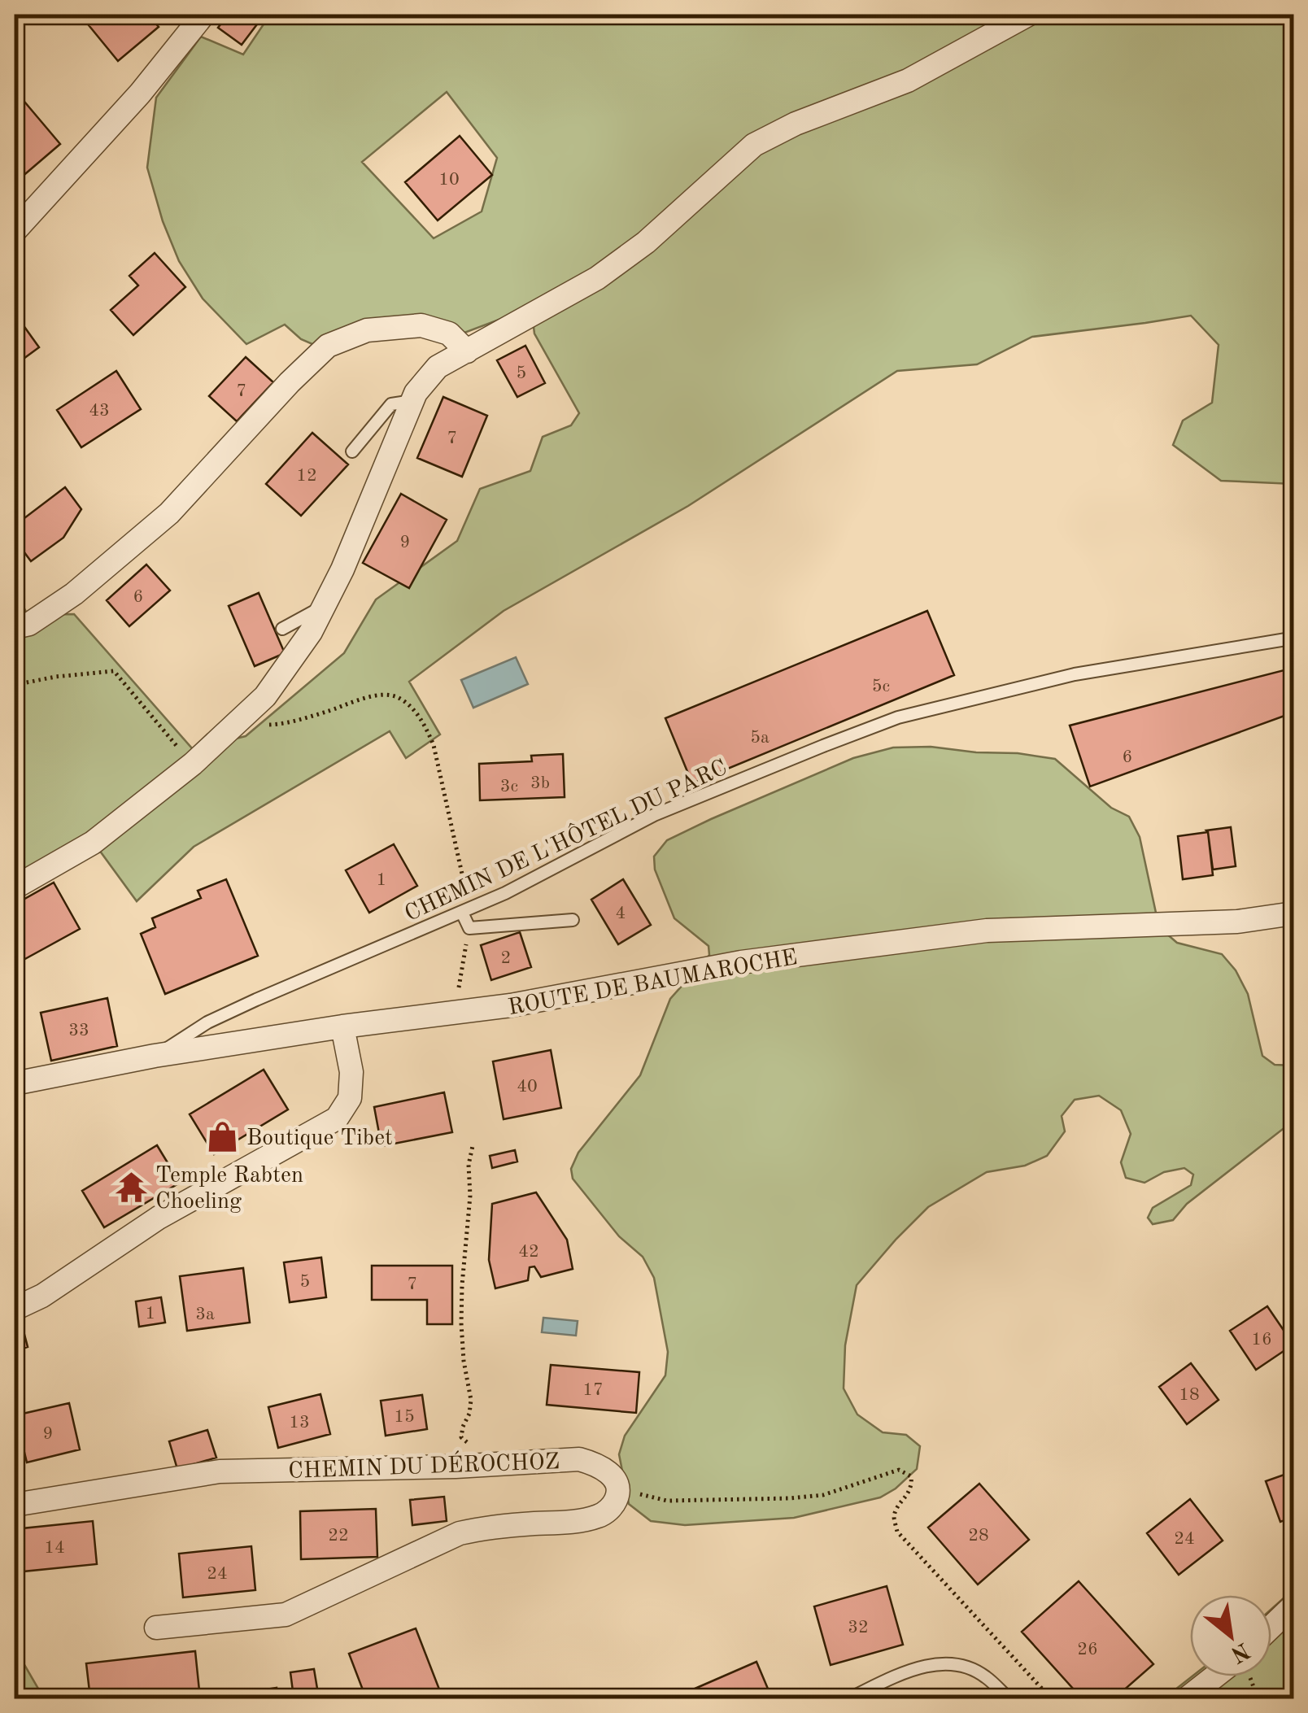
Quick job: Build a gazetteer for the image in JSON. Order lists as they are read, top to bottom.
{
  "streets": {
    "street": ["ROUTE DE BAUMAROCHE", "CHEMIN DU DÉROCHOZ"],
    "lane": ["CHEMIN DE L'HÔTEL DU PARC"]
  },
  "crossings": [
    ["CHEMIN DE L'HÔTEL DU PARC", "ROUTE DE BAUMAROCHE"]
  ],
  "places": {
    "shop": ["Boutique Tibet"],
    "temple": ["Temple Rabten Choeling"]
  },
  "house_numbers": [
    "10",
    "5",
    "7",
    "43",
    "7",
    "12",
    "9",
    "6",
    "5c",
    "5a",
    "6",
    "3b",
    "3c",
    "1",
    "4",
    "2",
    "33",
    "40",
    "42",
    "5",
    "7",
    "1",
    "3a",
    "16",
    "17",
    "18",
    "15",
    "13",
    "9",
    "22",
    "28",
    "24",
    "14",
    "24",
    "32",
    "26"
  ],
  "north": "bottom right"
}
